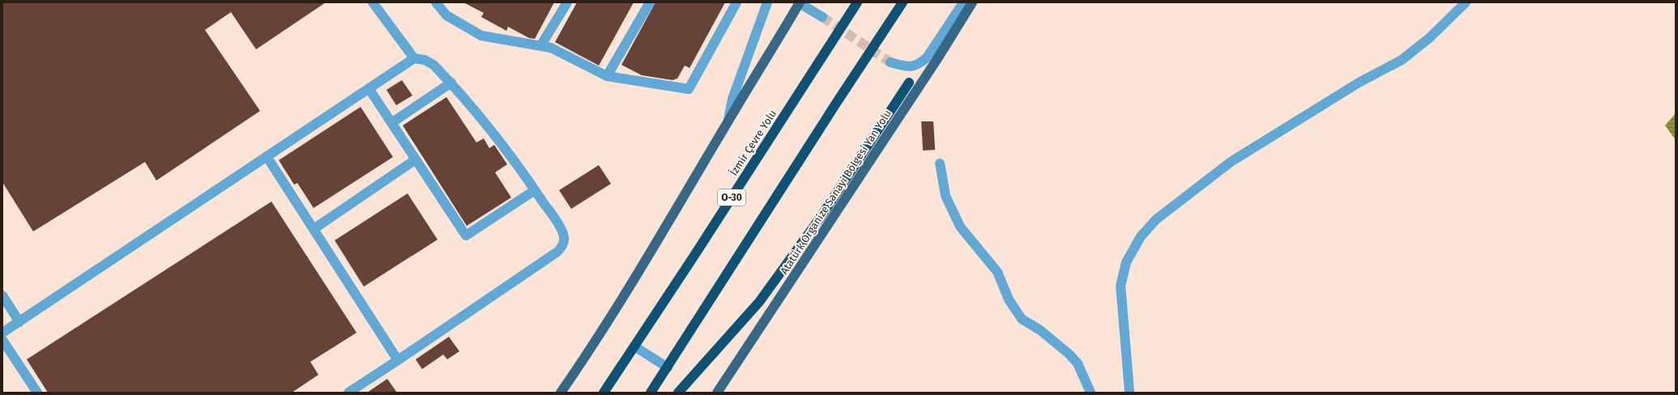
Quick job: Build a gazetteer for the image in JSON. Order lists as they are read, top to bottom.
{
  "streets": {
    "highway": ["İzmir Çevre Yolu", "O-30"],
    "main road": ["Atatürk Organize Sanayi Bölgesi Yan Yolu"]
  }
}
